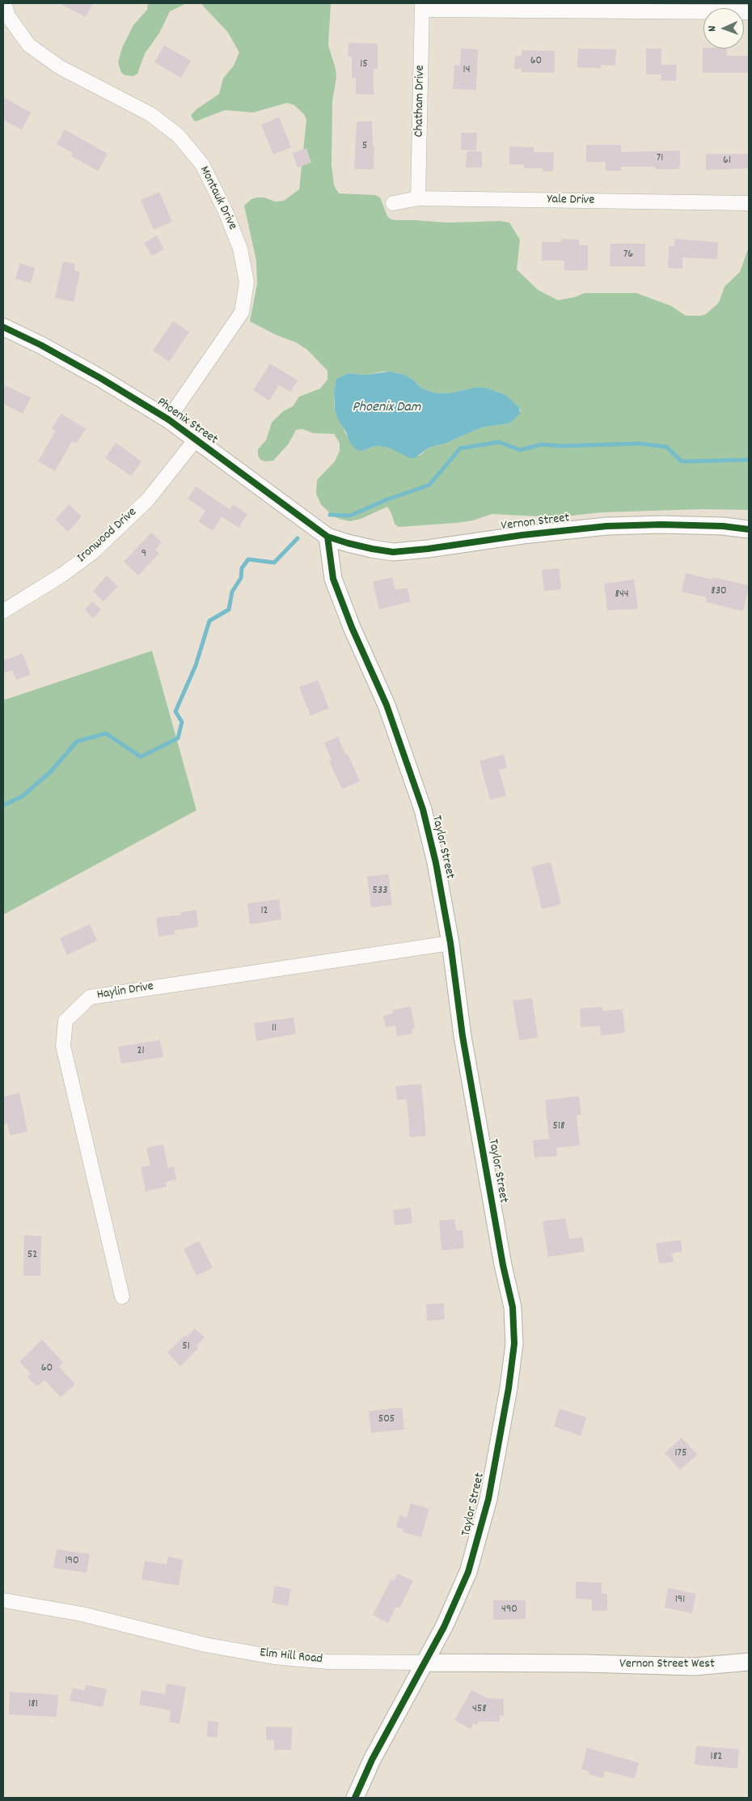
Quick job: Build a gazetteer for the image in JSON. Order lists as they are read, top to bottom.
{
  "streets": {
    "street": [
      "Chatham Drive",
      "Montauk Drive",
      "Yale Drive",
      "Phoenix Street",
      "Vernon Street",
      "Ironwood Drive",
      "Taylor Street",
      "Haylin Drive",
      "Elm Hill Road",
      "Vernon Street West"
    ]
  },
  "crossings": [
    ["Chatham Drive", "Yale Drive"],
    ["Montauk Drive", "Phoenix Street"],
    ["Phoenix Street", "Vernon Street"],
    ["Phoenix Street", "Ironwood Drive"],
    ["Phoenix Street", "Taylor Street"],
    ["Vernon Street", "Taylor Street"],
    ["Taylor Street", "Haylin Drive"],
    ["Taylor Street", "Elm Hill Road"],
    ["Elm Hill Road", "Vernon Street West"]
  ],
  "water": ["Phoenix Dam"],
  "house_numbers": [
    "60",
    "15",
    "14",
    "5",
    "71",
    "61",
    "76",
    "9",
    "830",
    "844",
    "533",
    "12",
    "11",
    "21",
    "518",
    "52",
    "51",
    "60",
    "505",
    "175",
    "190",
    "191",
    "490",
    "181",
    "458",
    "182"
  ],
  "north": "left"
}
